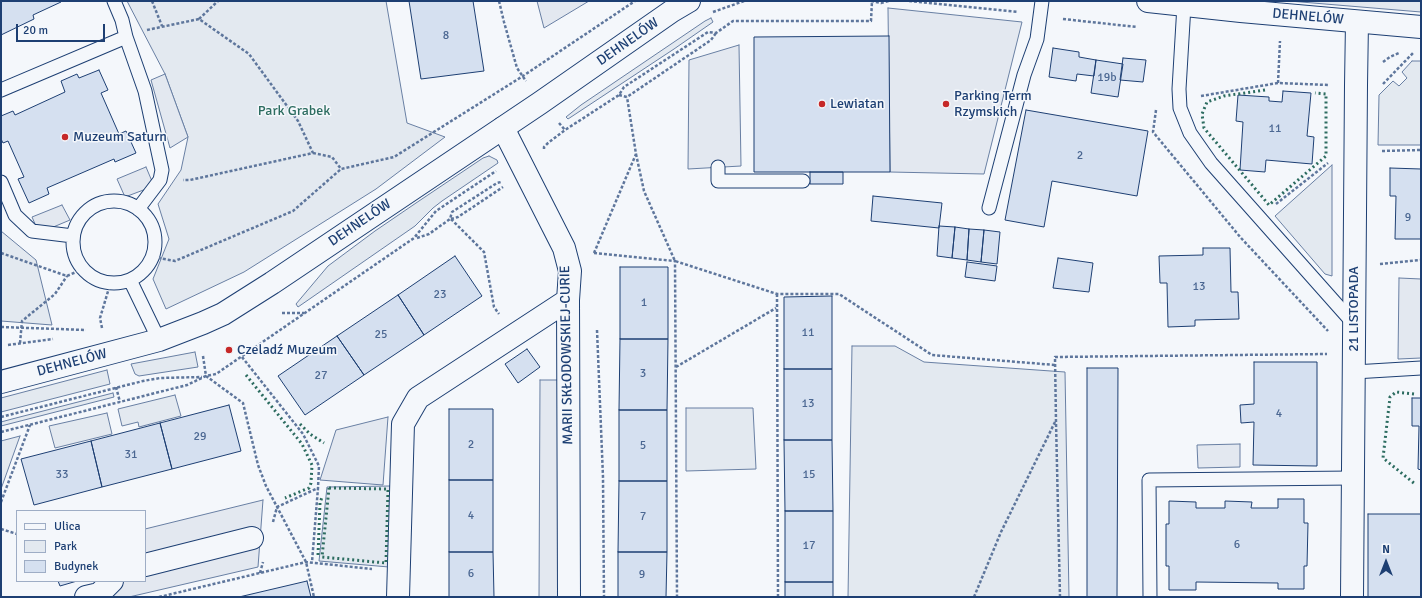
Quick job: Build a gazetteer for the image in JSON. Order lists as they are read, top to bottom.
{
  "streets": {
    "street": ["DEHNELÓW", "21 LISTOPADA", "MARII SKŁODOWSKIEJ-CURIE"]
  },
  "crossings": [
    ["DEHNELÓW", "21 LISTOPADA"],
    ["DEHNELÓW", "MARII SKŁODOWSKIEJ-CURIE"]
  ],
  "parks": ["Park Grabek"],
  "places": [
    "Lewiatan",
    "Parking Term Rzymskich",
    "Muzeum Saturn",
    "Czeladź Muzeum"
  ],
  "house_numbers": [
    "8",
    "19b",
    "11",
    "2",
    "9",
    "13",
    "23",
    "1",
    "11",
    "25",
    "3",
    "27",
    "13",
    "4",
    "29",
    "2",
    "5",
    "31",
    "33",
    "15",
    "4",
    "7",
    "6",
    "17",
    "6",
    "9"
  ],
  "legend": ["Ulica", "Park", "Budynek"],
  "scale_bar": "20 m",
  "north": "top"
}
